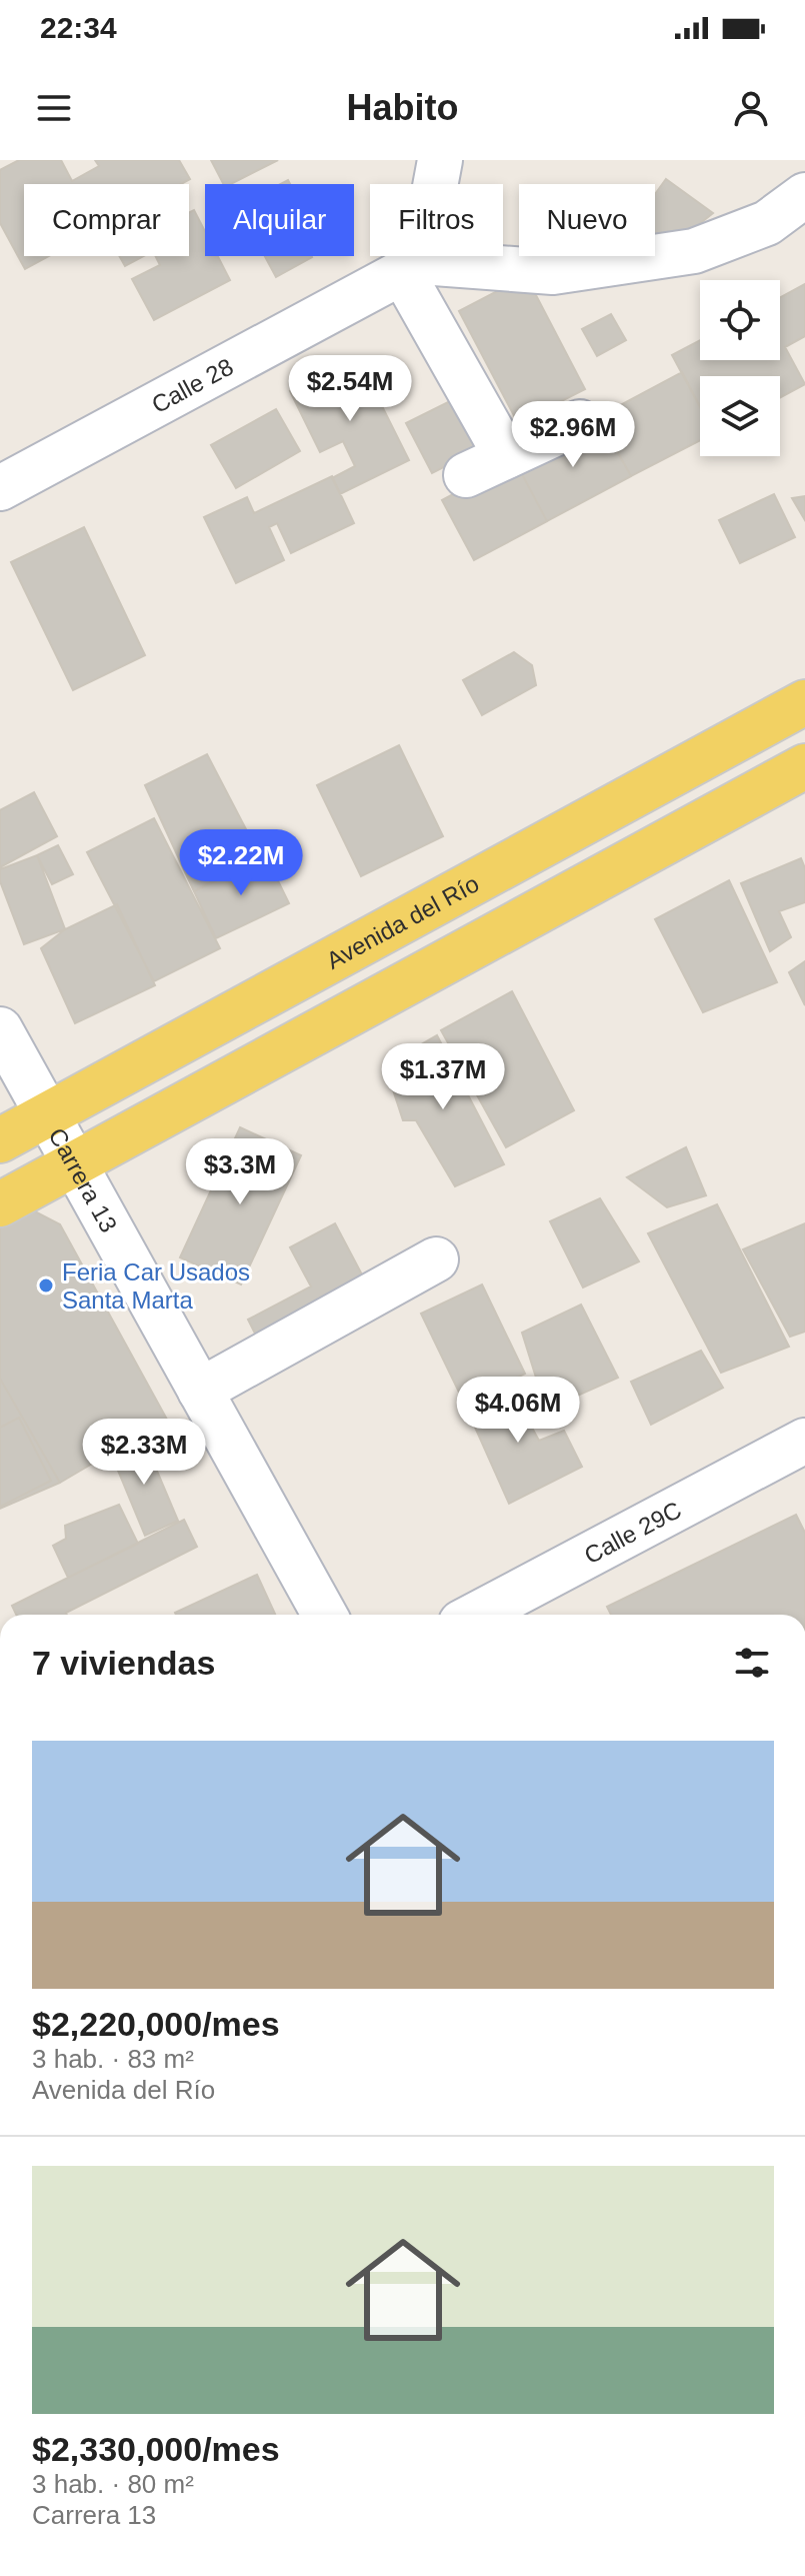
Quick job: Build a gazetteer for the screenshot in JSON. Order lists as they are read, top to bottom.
{
  "streets": {
    "main road": ["Avenida del Río"],
    "street": ["Calle 28", "Carrera 13", "Calle 29C"]
  },
  "crossings": [
    ["Avenida del Río", "Carrera 13"]
  ],
  "places": ["Feria Car Usados Santa Marta"],
  "page": {
    "status": "22:34",
    "header": "Habito",
    "chip": [
      "Comprar",
      "Alquilar",
      "Filtros",
      "Nuevo"
    ],
    "price": [
      "$2.54M",
      "$2.96M",
      "$2.22M",
      "$1.37M",
      "$3.3M",
      "$4.06M",
      "$2.33M"
    ],
    "heading": "7 viviendas",
    "list": [
      {
        "name": "$2,220,000/mes",
        "note": "3 hab. · 83 m² · Avenida del Río"
      },
      {
        "name": "$2,330,000/mes",
        "note": "3 hab. · 80 m² · Carrera 13"
      }
    ]
  }
}
